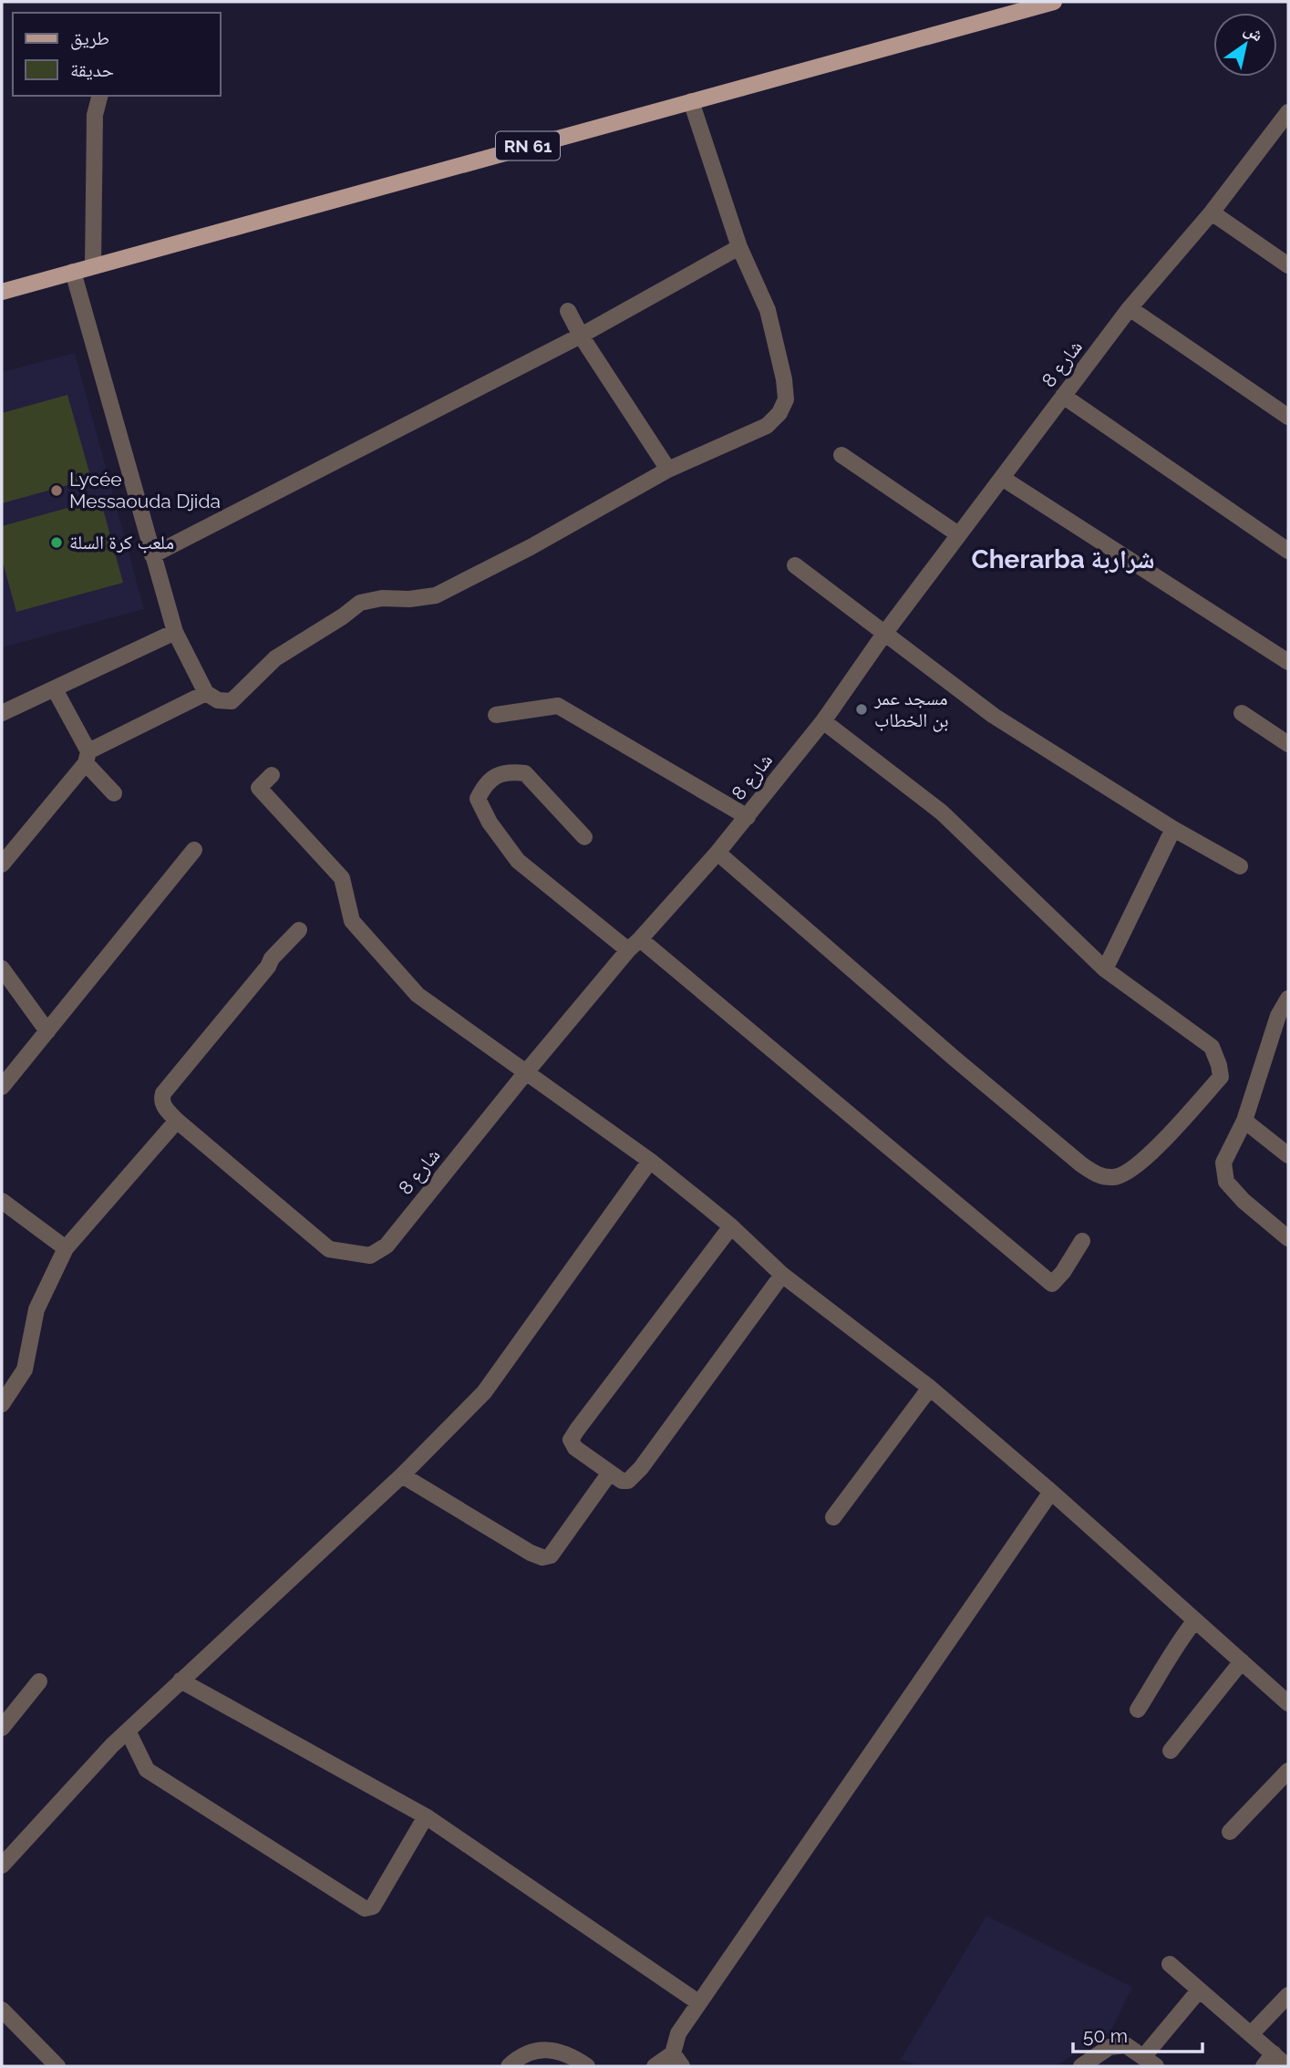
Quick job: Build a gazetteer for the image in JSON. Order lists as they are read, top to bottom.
{
  "streets": {
    "main road": ["RN 61"],
    "street": ["شارع 8"]
  },
  "districts": ["Cherarba شراربة"],
  "places": ["Lycée Messaouda Djida", "ملعب كرة السلة", "مسجد عمر بن الخطاب"],
  "legend": ["طريق", "حديقة"],
  "scale_bar": "50 m",
  "north": "top right"
}
